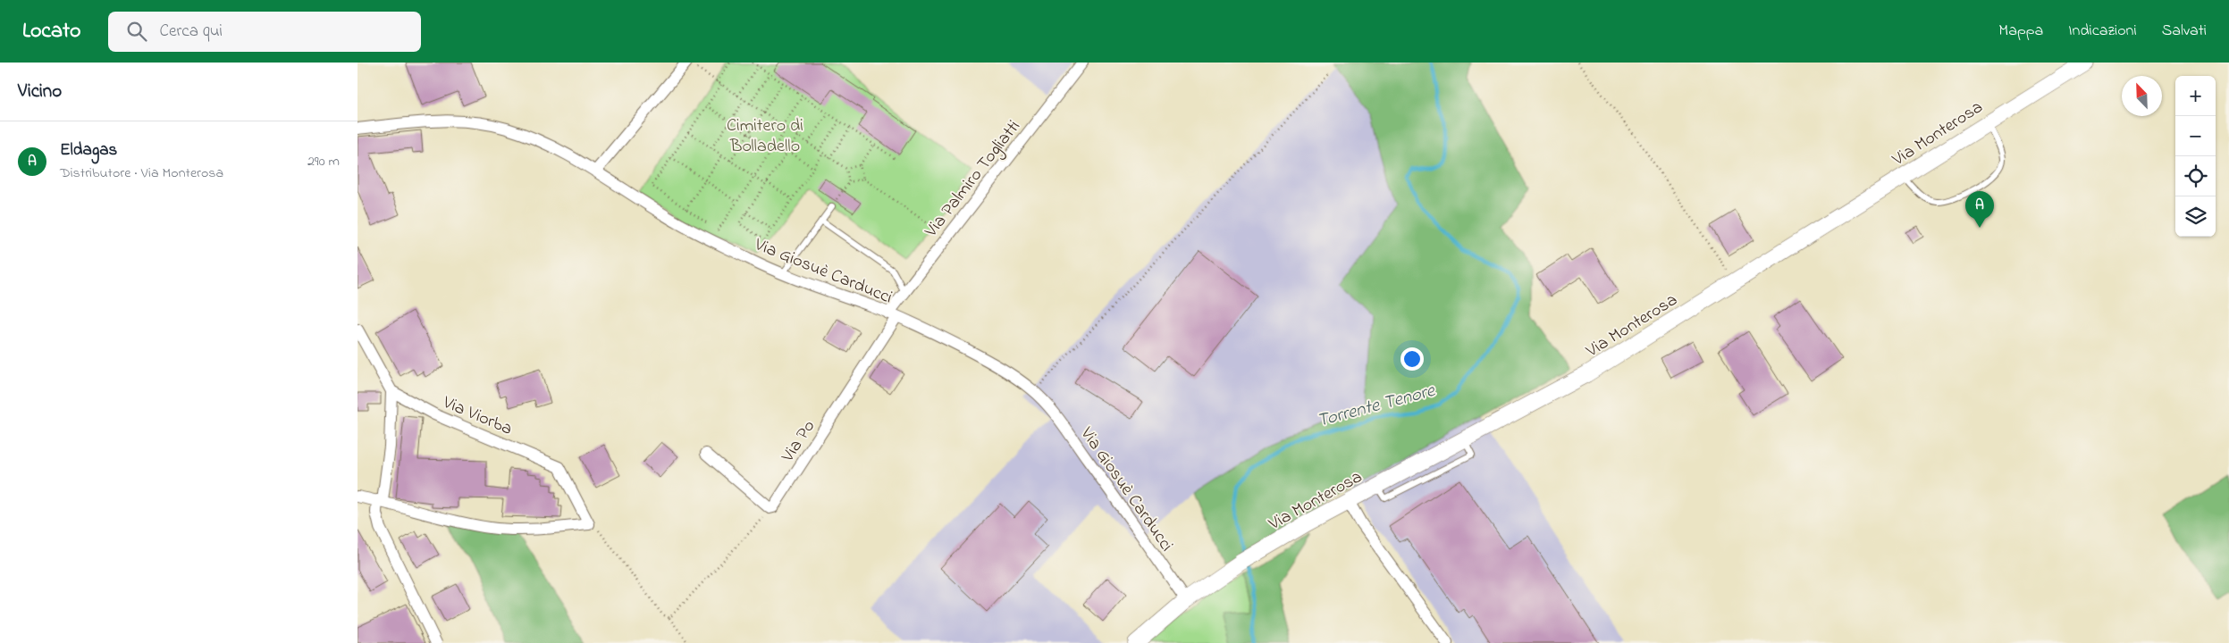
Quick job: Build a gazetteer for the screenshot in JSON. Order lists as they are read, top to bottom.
{
  "streets": {
    "main road": ["Via Monterosa"],
    "street": [
      "Via Palmiro Togliatti",
      "Via Giosuè Carducci",
      "Via Viorba",
      "Via Po"
    ]
  },
  "crossings": [
    ["Via Monterosa", "Via Giosuè Carducci"],
    ["Via Palmiro Togliatti", "Via Giosuè Carducci"],
    ["Via Palmiro Togliatti", "Via Po"],
    ["Via Giosuè Carducci", "Via Po"]
  ],
  "water": ["Torrente Tenore"],
  "parks": ["Cimitero di Bolladello"],
  "north": "top left",
  "page": {
    "header": "Locato",
    "search": "Cerca qui",
    "nav": ["Mappa", "Indicazioni", "Salvati"],
    "heading": "Vicino",
    "map_buttons": ["+", "−"],
    "list": [
      {
        "mark": "A",
        "name": "Eldagas",
        "note": "Distributore · Via Monterosa",
        "value": "290 m"
      }
    ],
    "pins": "A"
  }
}
